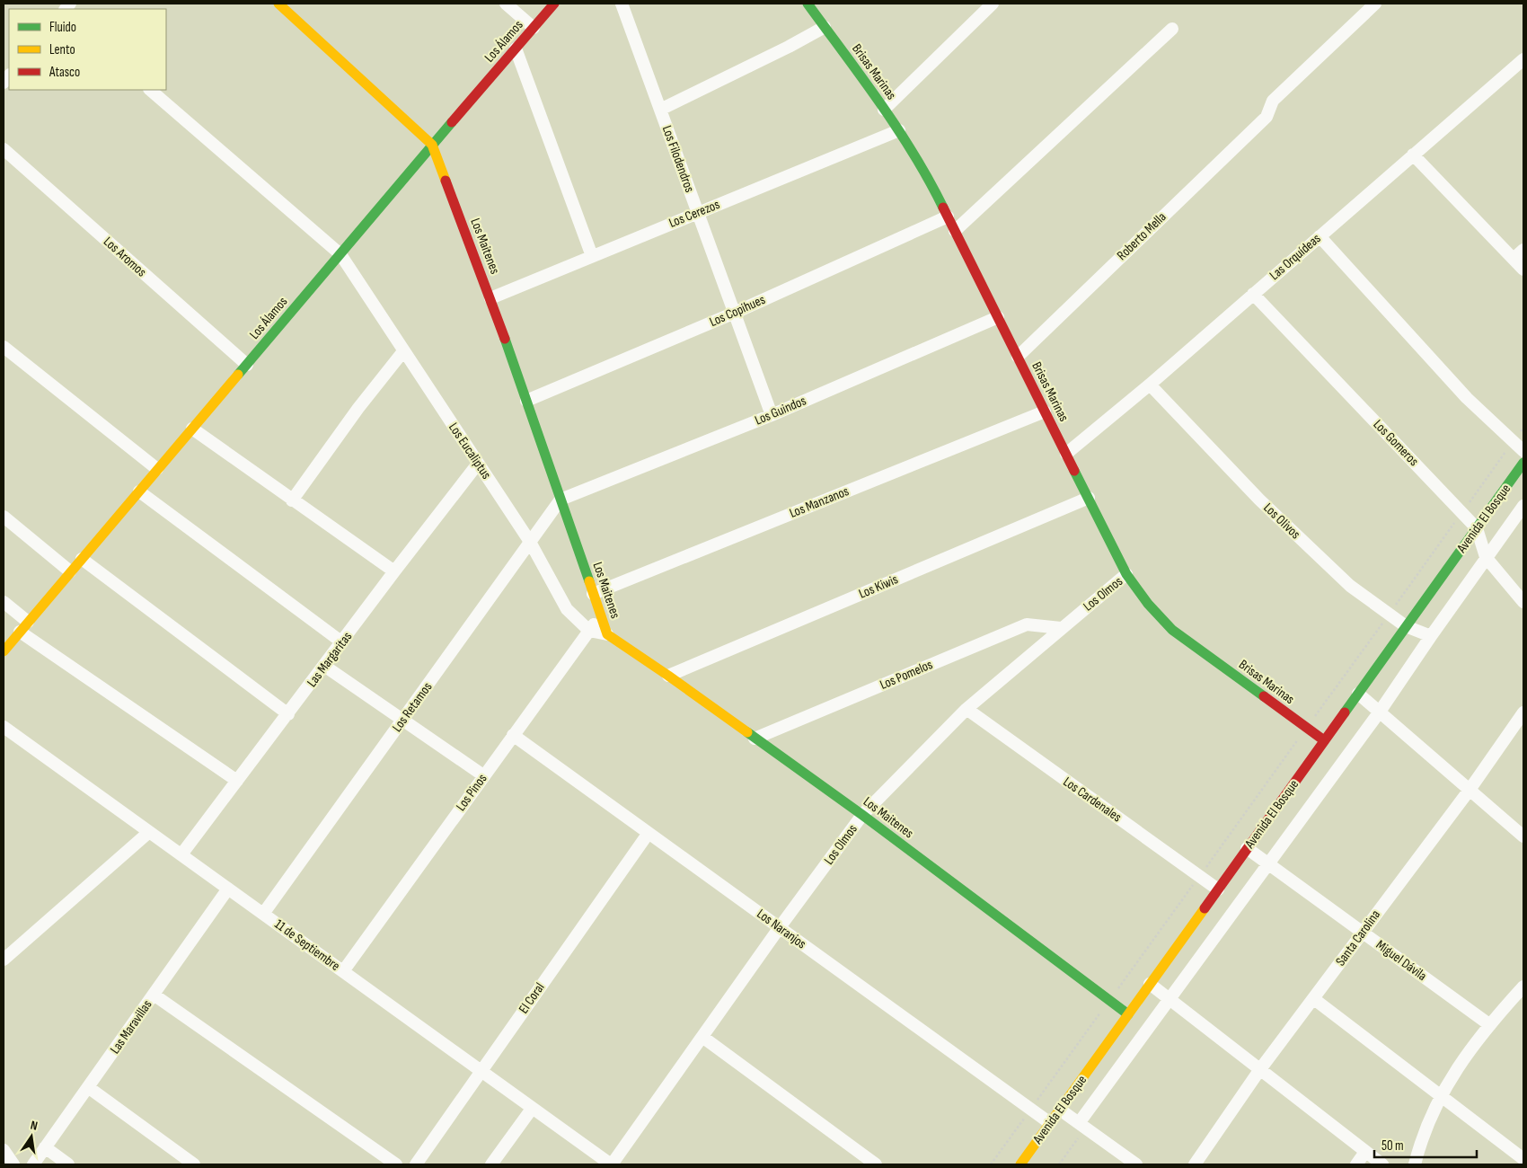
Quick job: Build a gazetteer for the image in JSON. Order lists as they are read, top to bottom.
{
  "streets": {
    "street": [
      "Los Álamos",
      "Brisas Marinas",
      "Los Filodendros",
      "Los Cerezos",
      "Roberto Mella",
      "Los Maitenes",
      "Los Aromos",
      "Las Orquídeas",
      "Los Copihues",
      "Los Guindos",
      "Los Gomeros",
      "Los Eucaliptus",
      "Los Manzanos",
      "Avenida El Bosque",
      "Los Olivos",
      "Los Kiwis",
      "Los Olmos",
      "Las Margaritas",
      "Los Pomelos",
      "Los Retamos",
      "Los Pinos",
      "Los Cardenales",
      "Los Naranjos",
      "Santa Carolina",
      "11 de Septiembre",
      "Miguel Dávila",
      "El Coral",
      "Las Maravillas"
    ]
  },
  "crossings": [
    ["Los Álamos", "Los Maitenes"],
    ["Los Álamos", "Los Aromos"],
    ["Los Álamos", "Los Eucaliptus"],
    ["Brisas Marinas", "Los Cerezos"],
    ["Brisas Marinas", "Roberto Mella"],
    ["Brisas Marinas", "Las Orquídeas"],
    ["Brisas Marinas", "Los Copihues"],
    ["Brisas Marinas", "Los Guindos"],
    ["Brisas Marinas", "Los Manzanos"],
    ["Brisas Marinas", "Avenida El Bosque"],
    ["Brisas Marinas", "Los Kiwis"],
    ["Brisas Marinas", "Los Olmos"],
    ["Los Filodendros", "Los Cerezos"],
    ["Los Filodendros", "Los Copihues"],
    ["Los Filodendros", "Los Guindos"],
    ["Los Cerezos", "Los Maitenes"],
    ["Los Maitenes", "Los Copihues"],
    ["Los Maitenes", "Los Guindos"],
    ["Los Maitenes", "Los Manzanos"],
    ["Los Maitenes", "Avenida El Bosque"],
    ["Los Maitenes", "Los Kiwis"],
    ["Los Maitenes", "Los Olmos"],
    ["Los Maitenes", "Los Pomelos"],
    ["Los Maitenes", "Los Retamos"],
    ["Los Maitenes", "Los Pinos"],
    ["Las Orquídeas", "Los Gomeros"],
    ["Las Orquídeas", "Los Olivos"],
    ["Los Guindos", "Los Retamos"],
    ["Los Gomeros", "Avenida El Bosque"],
    ["Los Eucaliptus", "Las Margaritas"],
    ["Los Eucaliptus", "Los Retamos"],
    ["Los Eucaliptus", "Los Pinos"],
    ["Avenida El Bosque", "Los Olivos"],
    ["Avenida El Bosque", "Los Cardenales"],
    ["Avenida El Bosque", "Los Naranjos"],
    ["Avenida El Bosque", "Miguel Dávila"],
    ["Los Olmos", "Los Pomelos"],
    ["Los Olmos", "Los Cardenales"],
    ["Los Olmos", "Los Naranjos"],
    ["Los Olmos", "11 de Septiembre"],
    ["Las Margaritas", "11 de Septiembre"],
    ["Los Retamos", "11 de Septiembre"],
    ["Los Pinos", "Los Naranjos"],
    ["Los Pinos", "11 de Septiembre"],
    ["Los Naranjos", "El Coral"],
    ["Santa Carolina", "Miguel Dávila"],
    ["11 de Septiembre", "El Coral"],
    ["11 de Septiembre", "Las Maravillas"]
  ],
  "legend": ["Fluido", "Lento", "Atasco"],
  "scale_bar": "50 m",
  "north": "top"
}
